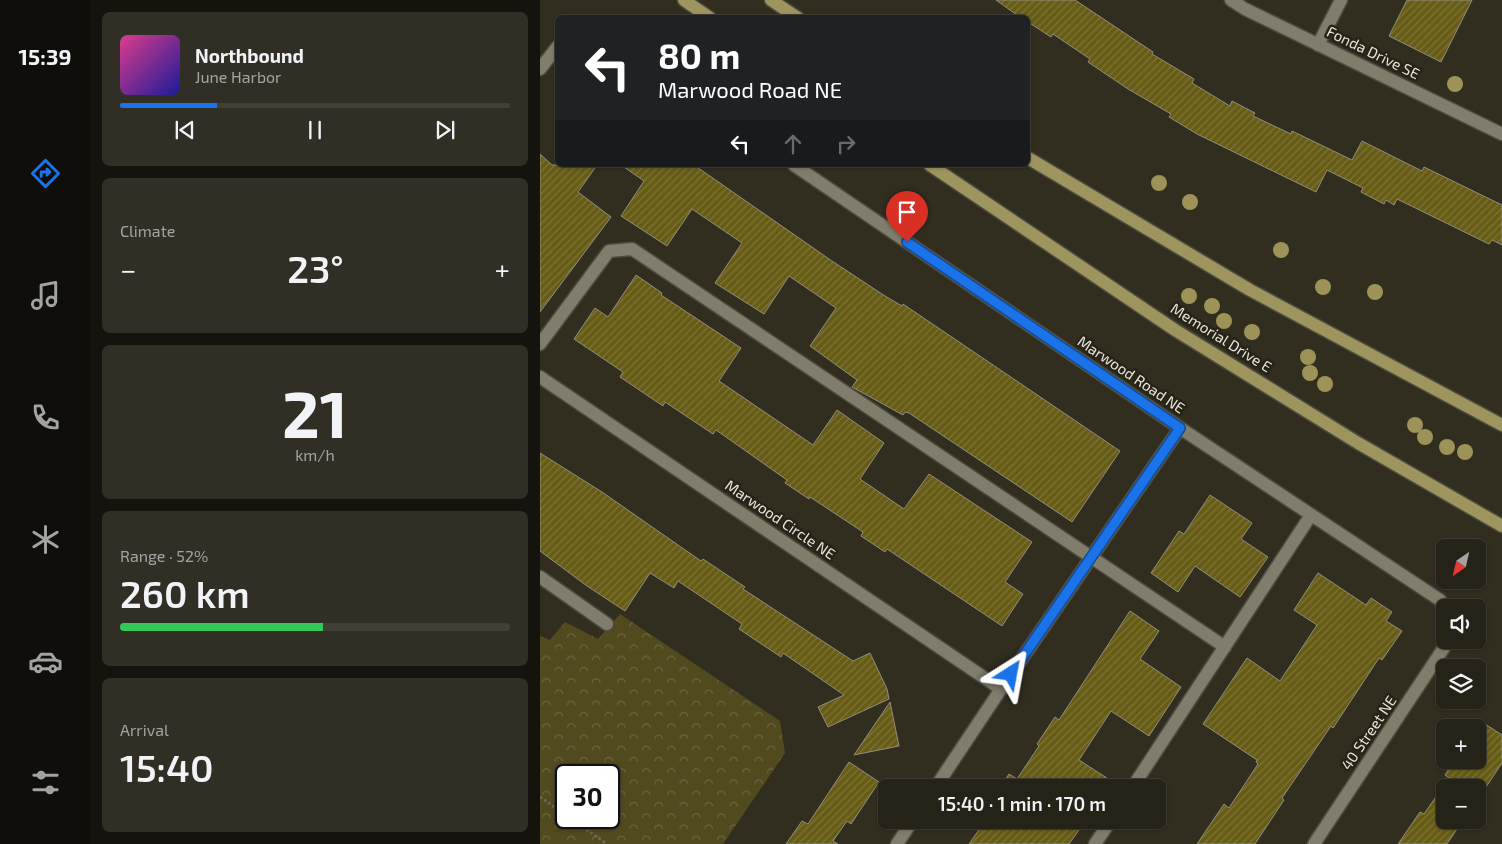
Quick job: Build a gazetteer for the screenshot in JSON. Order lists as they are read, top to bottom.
{
  "streets": {
    "main road": ["Memorial Drive E"],
    "street": [
      "Fonda Drive SE",
      "Marwood Road NE",
      "Marwood Circle NE",
      "40 Street NE"
    ]
  },
  "north": "bottom left",
  "page": {
    "tabs": "15:39",
    "turn": ["80 m", "Marwood Road NE"],
    "song": ["Northbound", "June Harbor"],
    "tile": [
      "Climate",
      ["21", "km/h"],
      ["Range · 52%", "260 km"],
      ["Arrival", "15:40"]
    ],
    "heat": ["−", "23°", "+"],
    "map_buttons": ["+", "−"],
    "limit": "30",
    "trip": "15:40 · 1 min · 170 m"
  }
}
